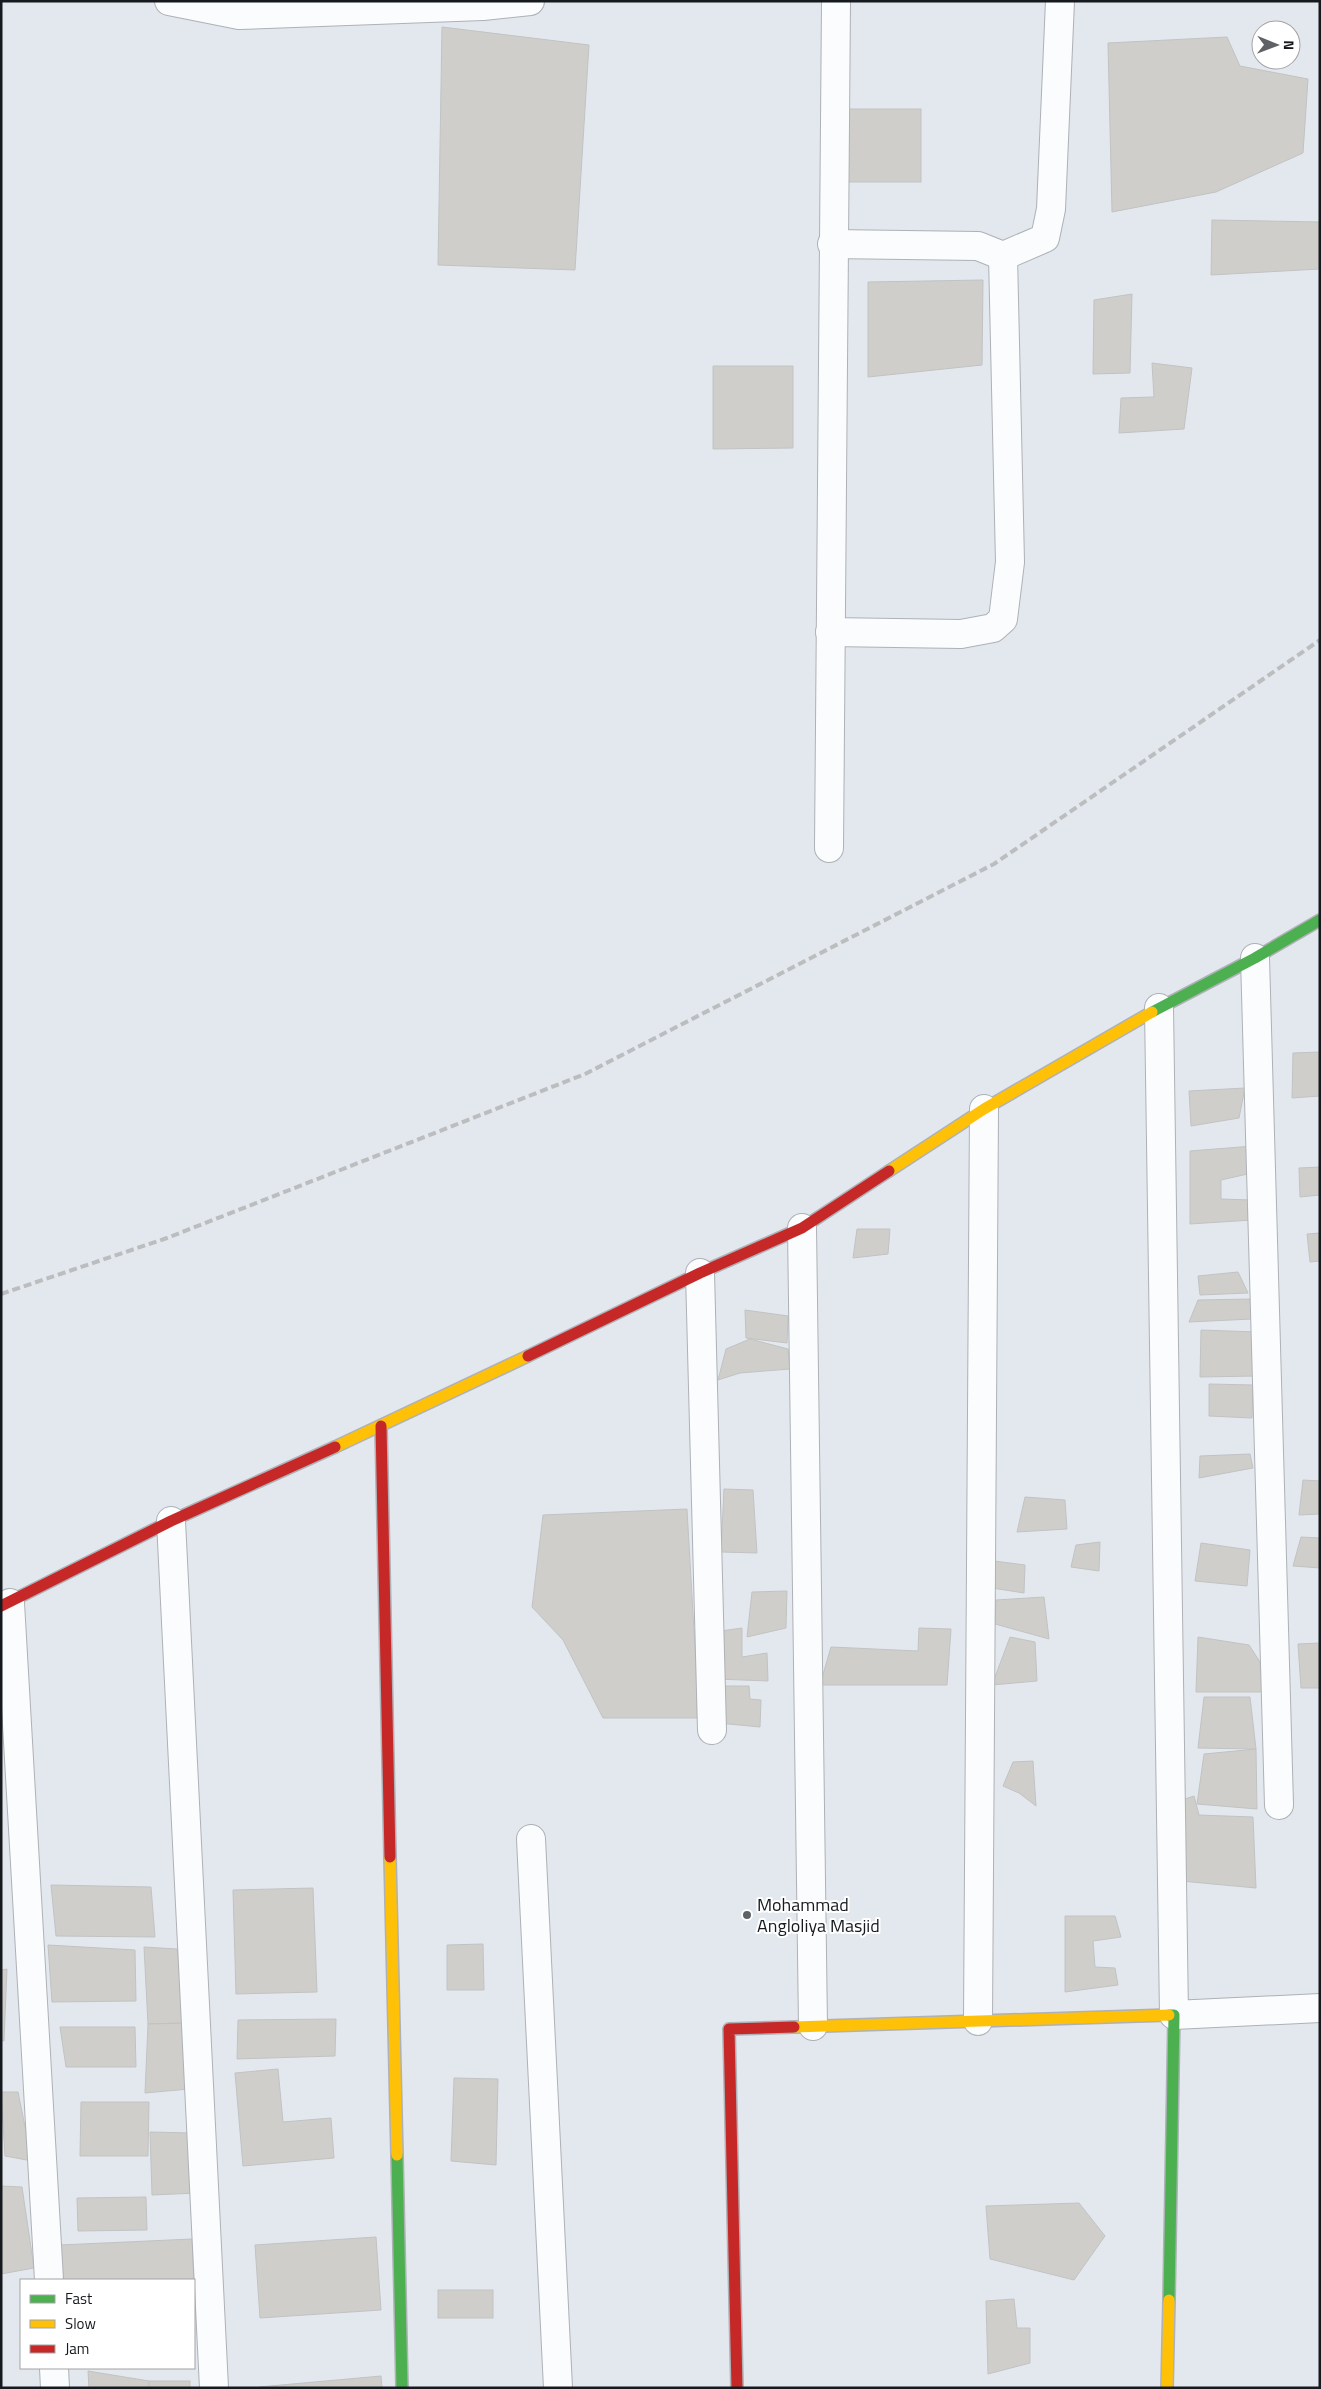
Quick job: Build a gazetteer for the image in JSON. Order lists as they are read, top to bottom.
{
  "places": ["Mohammad Angloliya Masjid"],
  "legend": ["Fast", "Slow", "Jam"],
  "north": "right"
}
